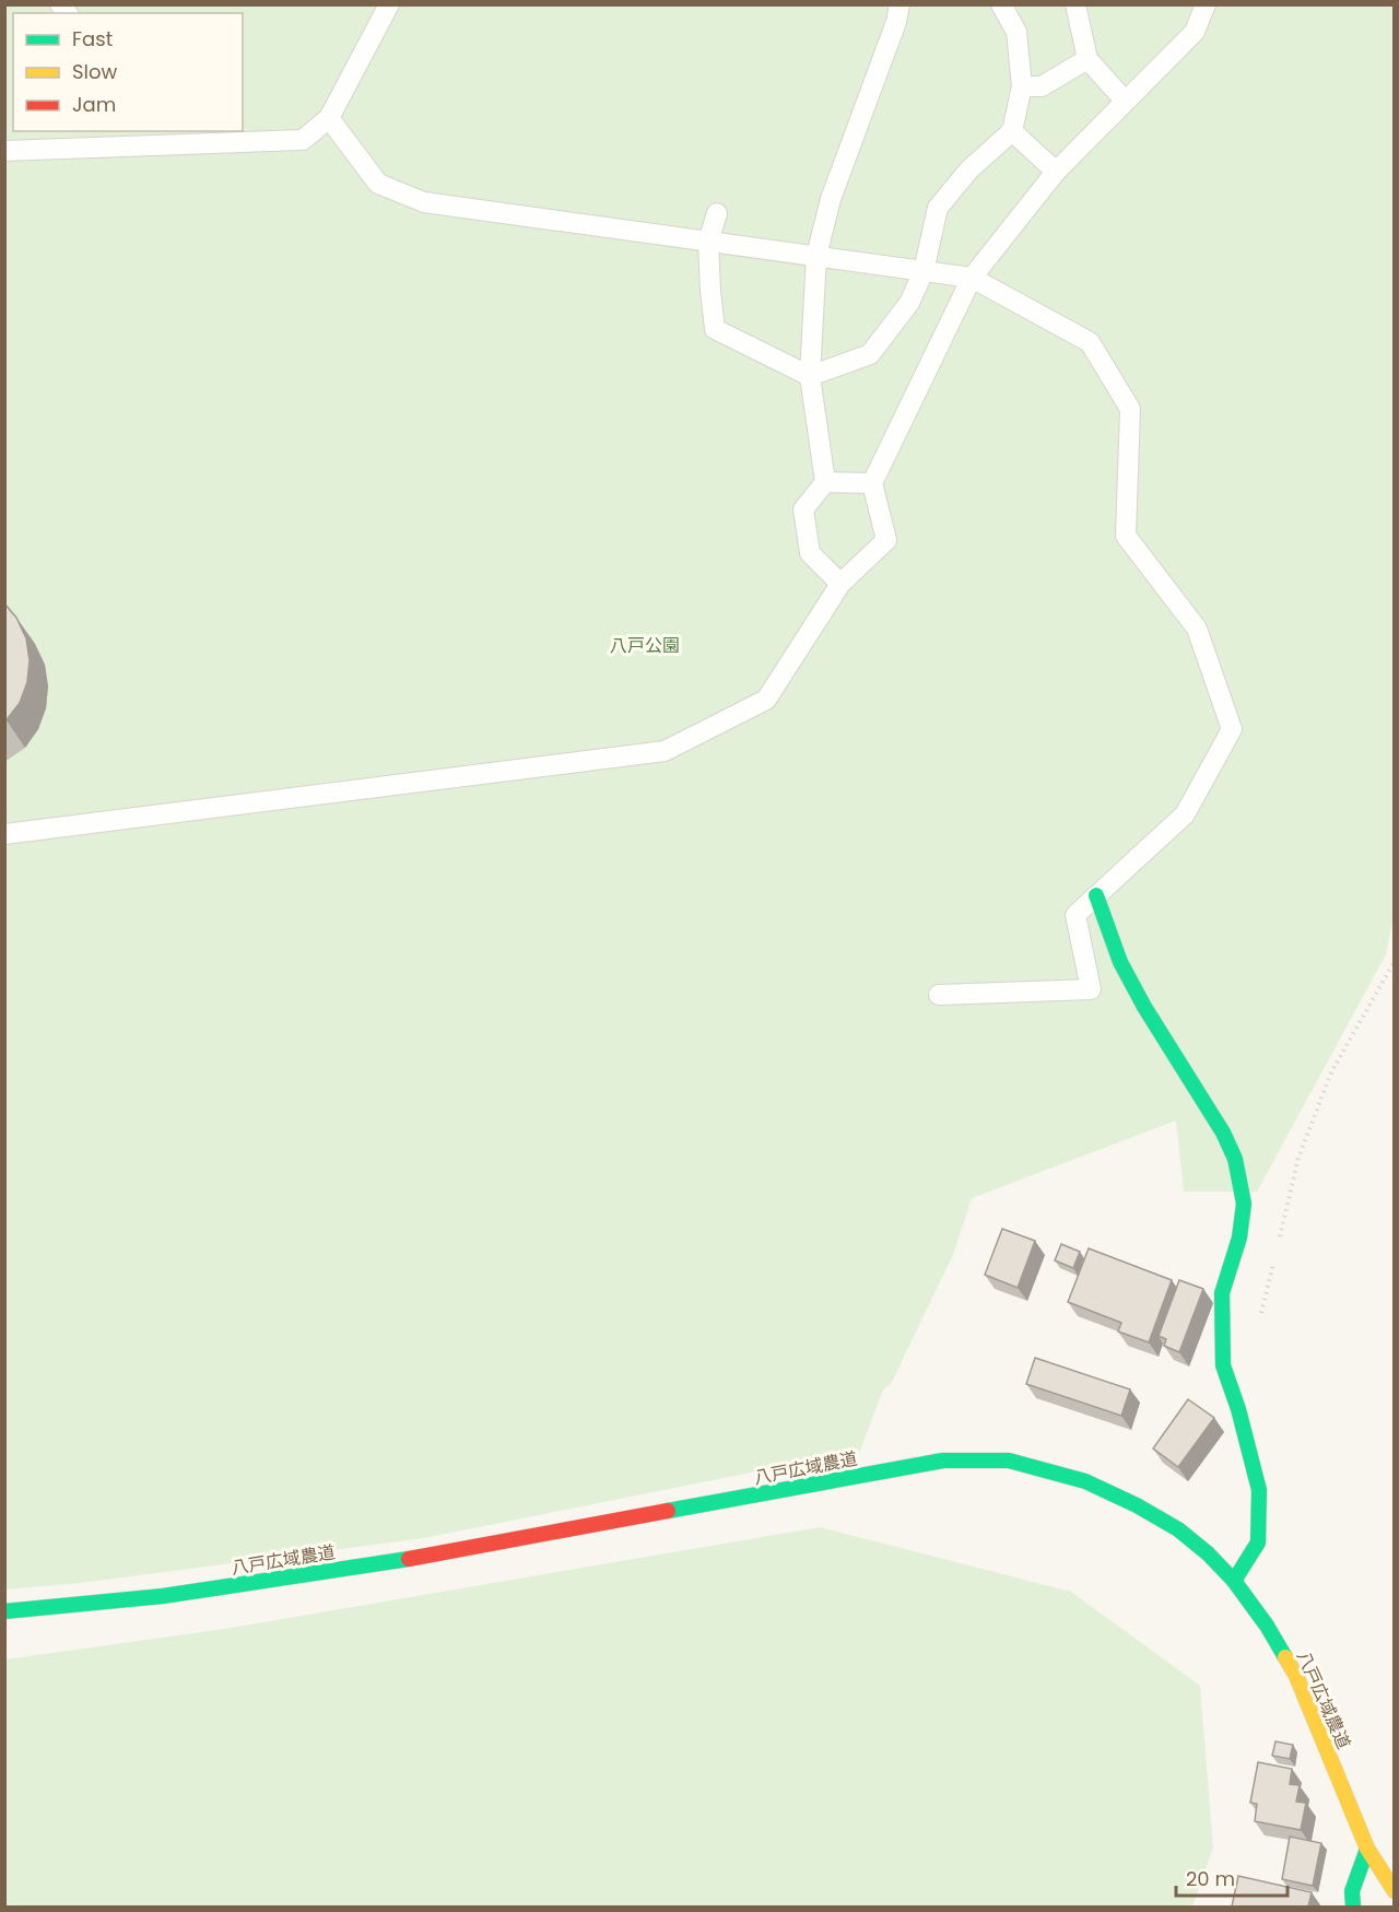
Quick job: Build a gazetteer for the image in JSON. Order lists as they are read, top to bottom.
{
  "streets": {
    "street": ["八戸広域農道"]
  },
  "parks": ["八戸公園"],
  "legend": ["Fast", "Slow", "Jam"],
  "scale_bar": "20 m"
}
